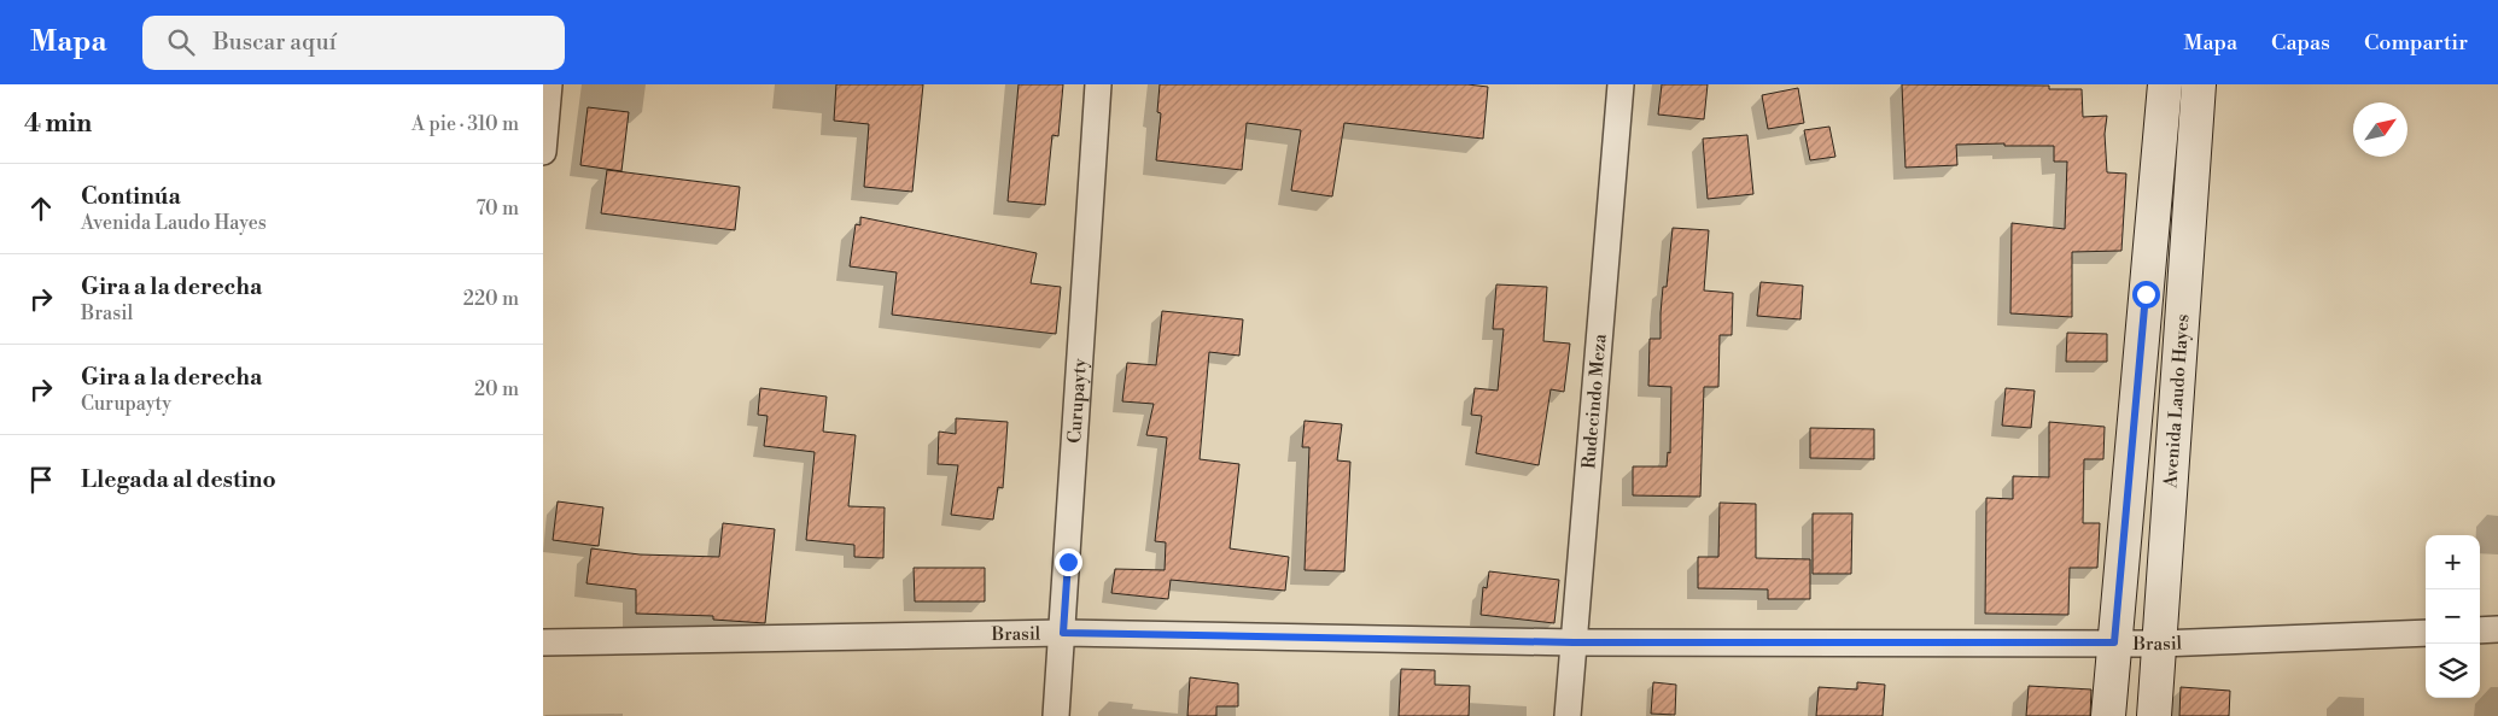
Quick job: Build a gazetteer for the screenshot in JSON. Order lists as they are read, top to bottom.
{
  "streets": {
    "street": [
      "Curupayty",
      "Rudecindo Meza",
      "Avenida Laudo Hayes",
      "Brasil"
    ]
  },
  "crossings": [
    ["Curupayty", "Brasil"],
    ["Rudecindo Meza", "Brasil"],
    ["Avenida Laudo Hayes", "Brasil"]
  ],
  "north": "top right",
  "page": {
    "header": "Mapa",
    "search": "Buscar aquí",
    "nav": ["Mapa", "Capas", "Compartir"],
    "heading": ["4 min", "A pie · 310 m"],
    "list": [
      ["Continúa", "Avenida Laudo Hayes", "70 m"],
      ["Gira a la derecha", "Brasil", "220 m"],
      ["Gira a la derecha", "Curupayty", "20 m"],
      "Llegada al destino"
    ],
    "map_buttons": ["+", "−"]
  }
}
